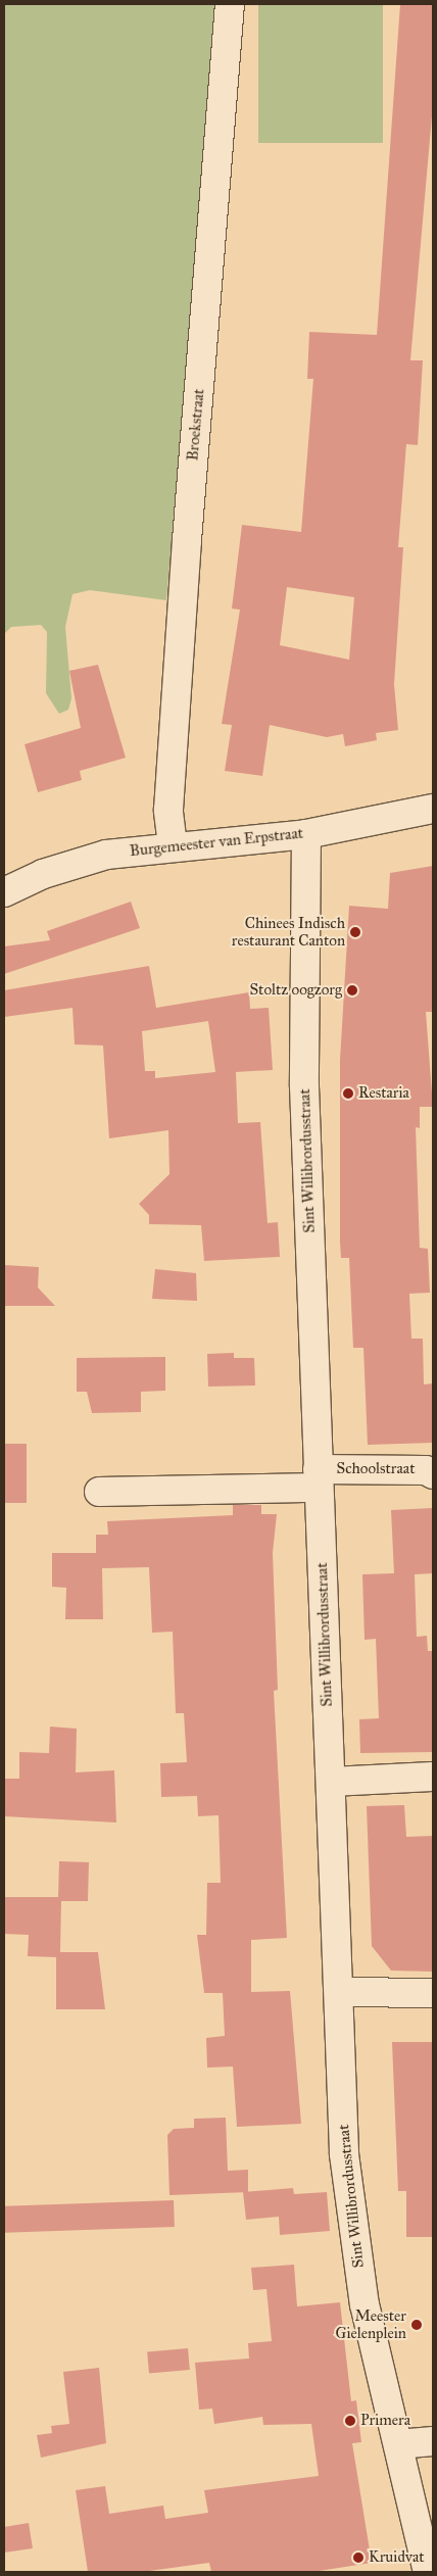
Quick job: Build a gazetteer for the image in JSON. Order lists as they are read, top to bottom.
{
  "streets": {
    "street": [
      "Broekstraat",
      "Burgemeester van Erpstraat",
      "Sint Willibrordusstraat",
      "Schoolstraat"
    ]
  },
  "crossings": [
    ["Broekstraat", "Burgemeester van Erpstraat"],
    ["Burgemeester van Erpstraat", "Sint Willibrordusstraat"],
    ["Sint Willibrordusstraat", "Schoolstraat"]
  ],
  "places": [
    "Chinees Indisch restaurant Canton",
    "Stoltz oogzorg",
    "Restaria",
    "Meester Gielenplein",
    "Primera",
    "Kruidvat"
  ]
}
